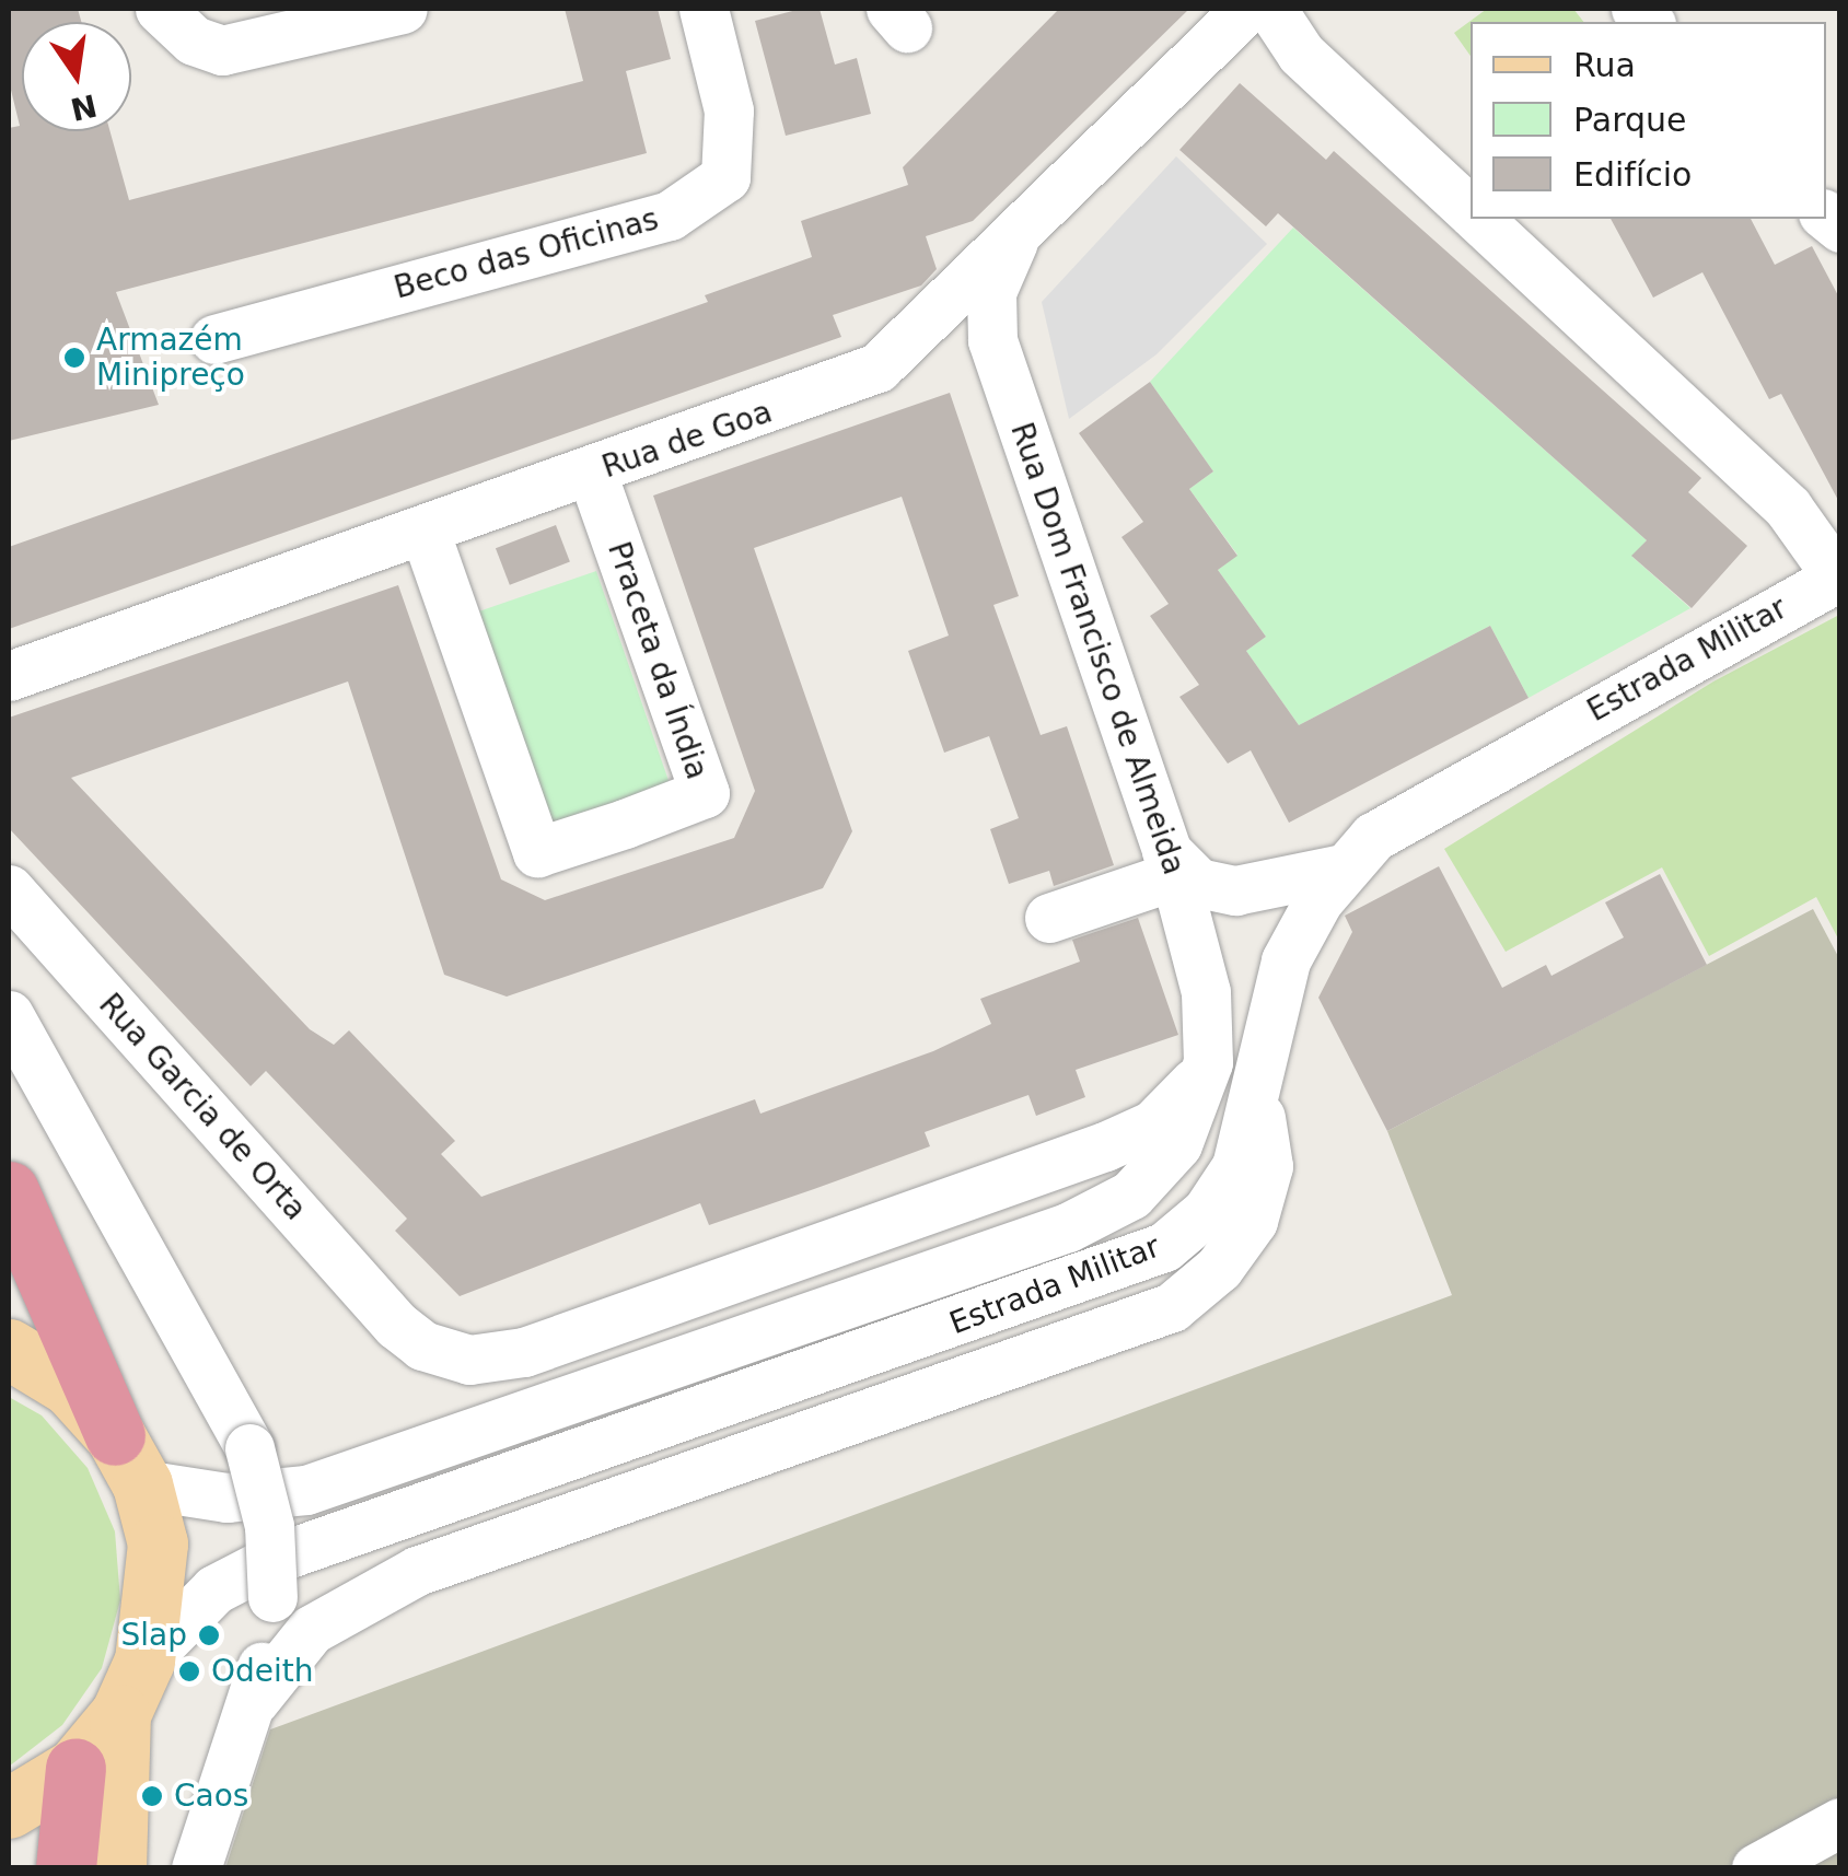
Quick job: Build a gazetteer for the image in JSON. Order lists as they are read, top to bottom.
{
  "streets": {
    "street": [
      "Beco das Oficinas",
      "Rua de Goa",
      "Rua Dom Francisco de Almeida",
      "Estrada Militar",
      "Praceta da Índia",
      "Rua Garcia de Orta"
    ]
  },
  "crossings": [
    ["Rua de Goa", "Rua Dom Francisco de Almeida"],
    ["Rua de Goa", "Praceta da Índia"],
    ["Rua Dom Francisco de Almeida", "Estrada Militar"],
    ["Rua Dom Francisco de Almeida", "Rua Garcia de Orta"],
    ["Estrada Militar", "Rua Garcia de Orta"]
  ],
  "places": [
    "Armazém Minipreço",
    "Slap",
    "Odeith",
    "Caos"
  ],
  "legend": ["Rua", "Parque", "Edifício"],
  "north": "bottom"
}
